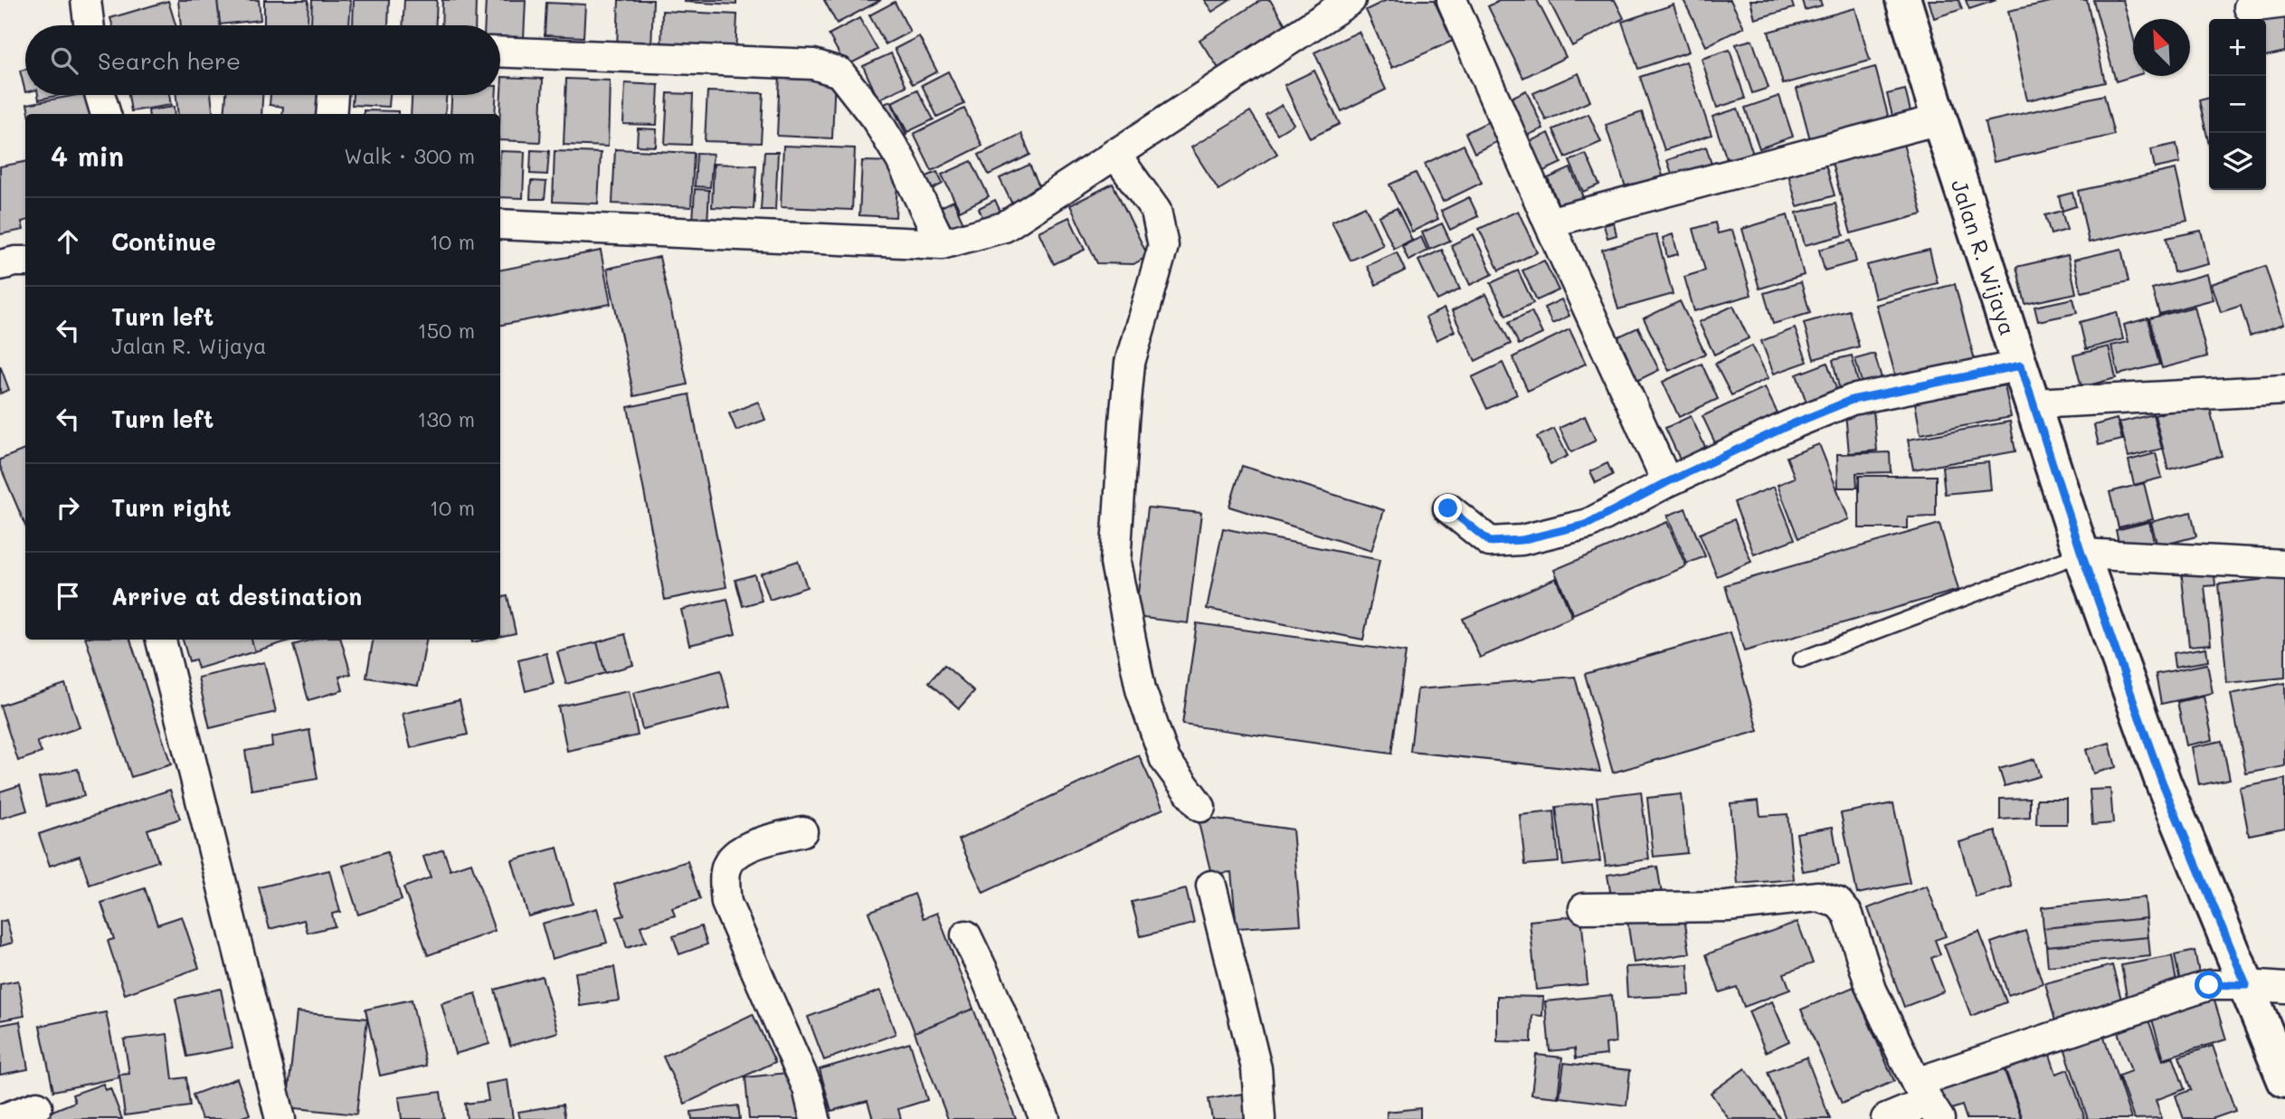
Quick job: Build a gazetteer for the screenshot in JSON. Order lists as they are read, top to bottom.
{
  "streets": {
    "street": ["Jalan R. Wijaya"]
  },
  "north": "top left",
  "page": {
    "map_buttons": ["+", "−"],
    "search": "Search here",
    "heading": ["4 min", "Walk · 300 m"],
    "list": [
      ["Continue", "10 m"],
      ["Turn left", "Jalan R. Wijaya", "150 m"],
      ["Turn left", "130 m"],
      ["Turn right", "10 m"],
      "Arrive at destination"
    ]
  }
}
